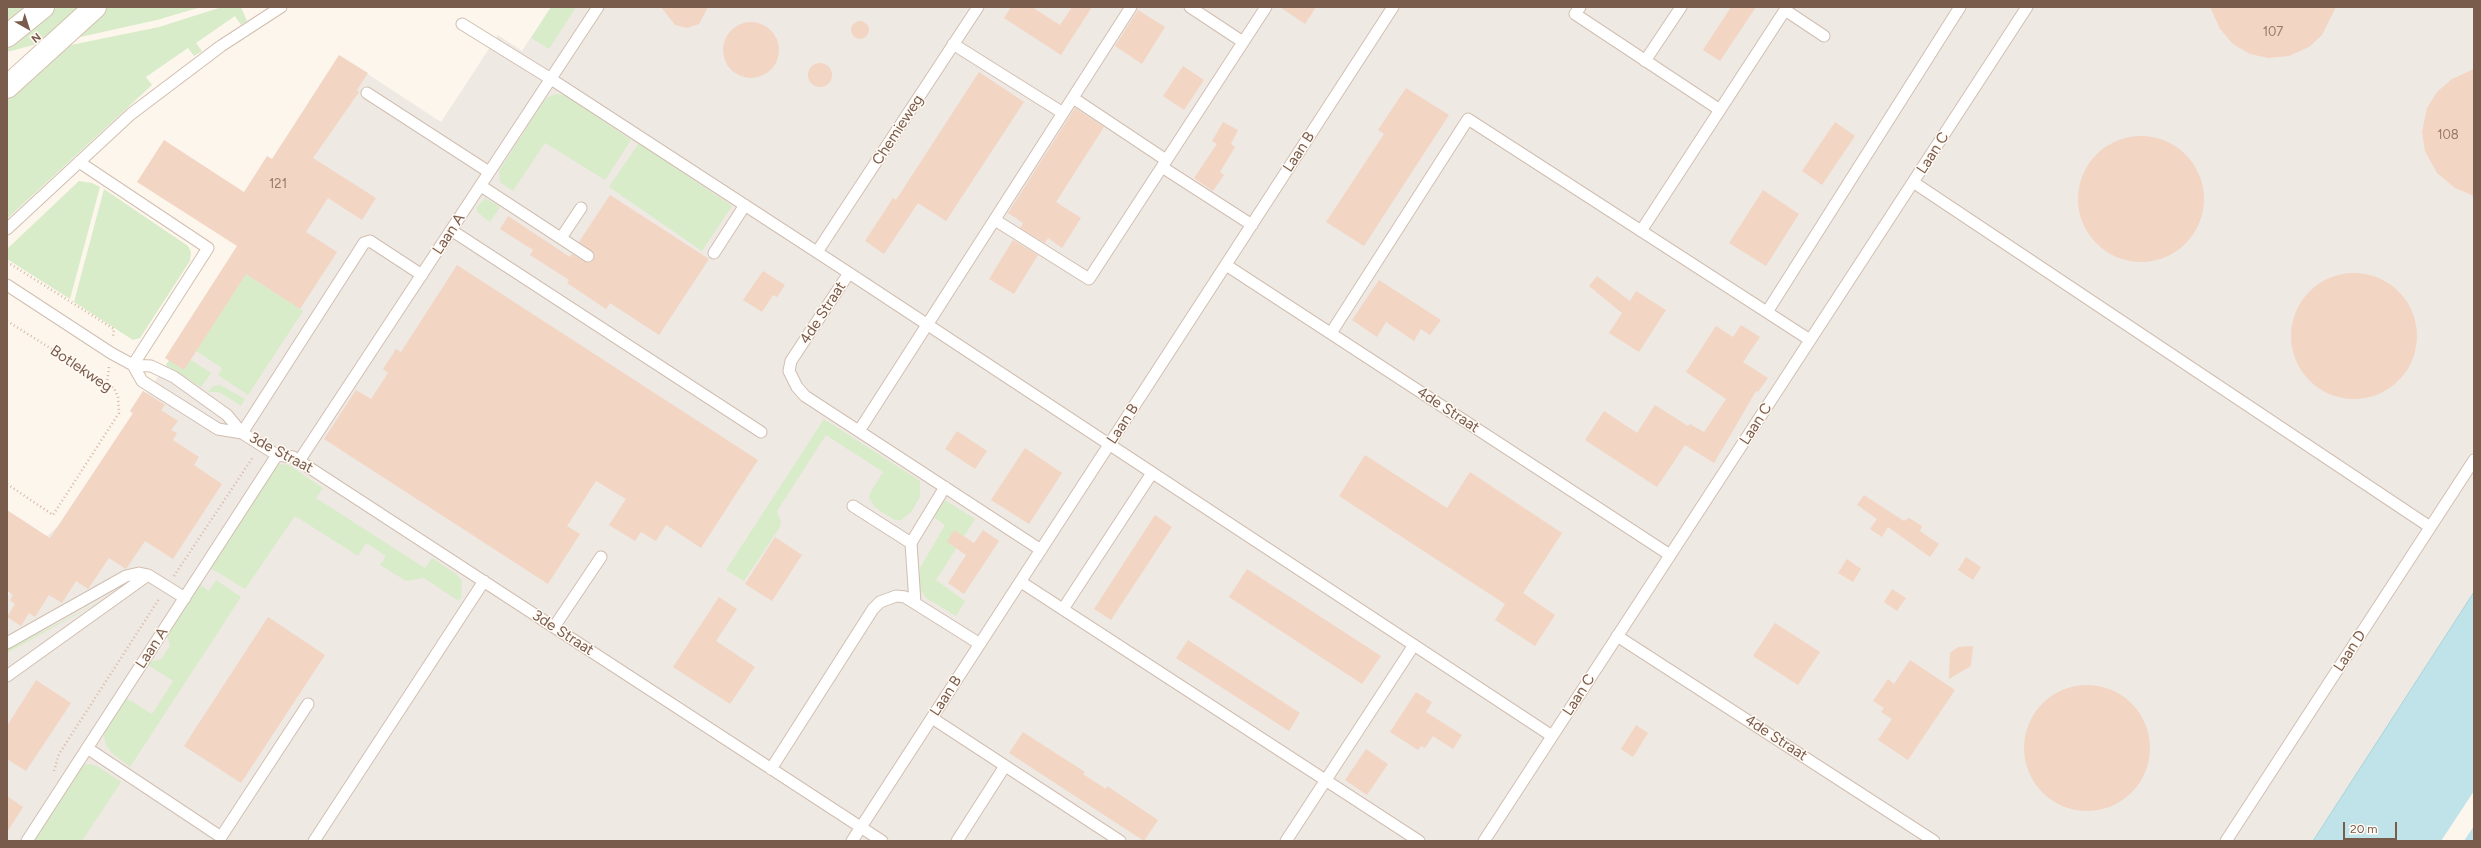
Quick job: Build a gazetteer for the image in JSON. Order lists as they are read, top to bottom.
{
  "streets": {
    "lane": [
      "Chemieweg",
      "Laan B",
      "Laan C",
      "Laan A",
      "4de Straat",
      "3de Straat",
      "Laan D"
    ],
    "path": ["Botlekweg"]
  },
  "crossings": [
    ["Chemieweg", "4de Straat"],
    ["Laan B", "4de Straat"],
    ["Laan B", "3de Straat"],
    ["Laan C", "4de Straat"],
    ["Laan A", "4de Straat"],
    ["Laan A", "3de Straat"]
  ],
  "house_numbers": ["107", "108", "121"],
  "scale_bar": "20 m",
  "north": "bottom right"
}
